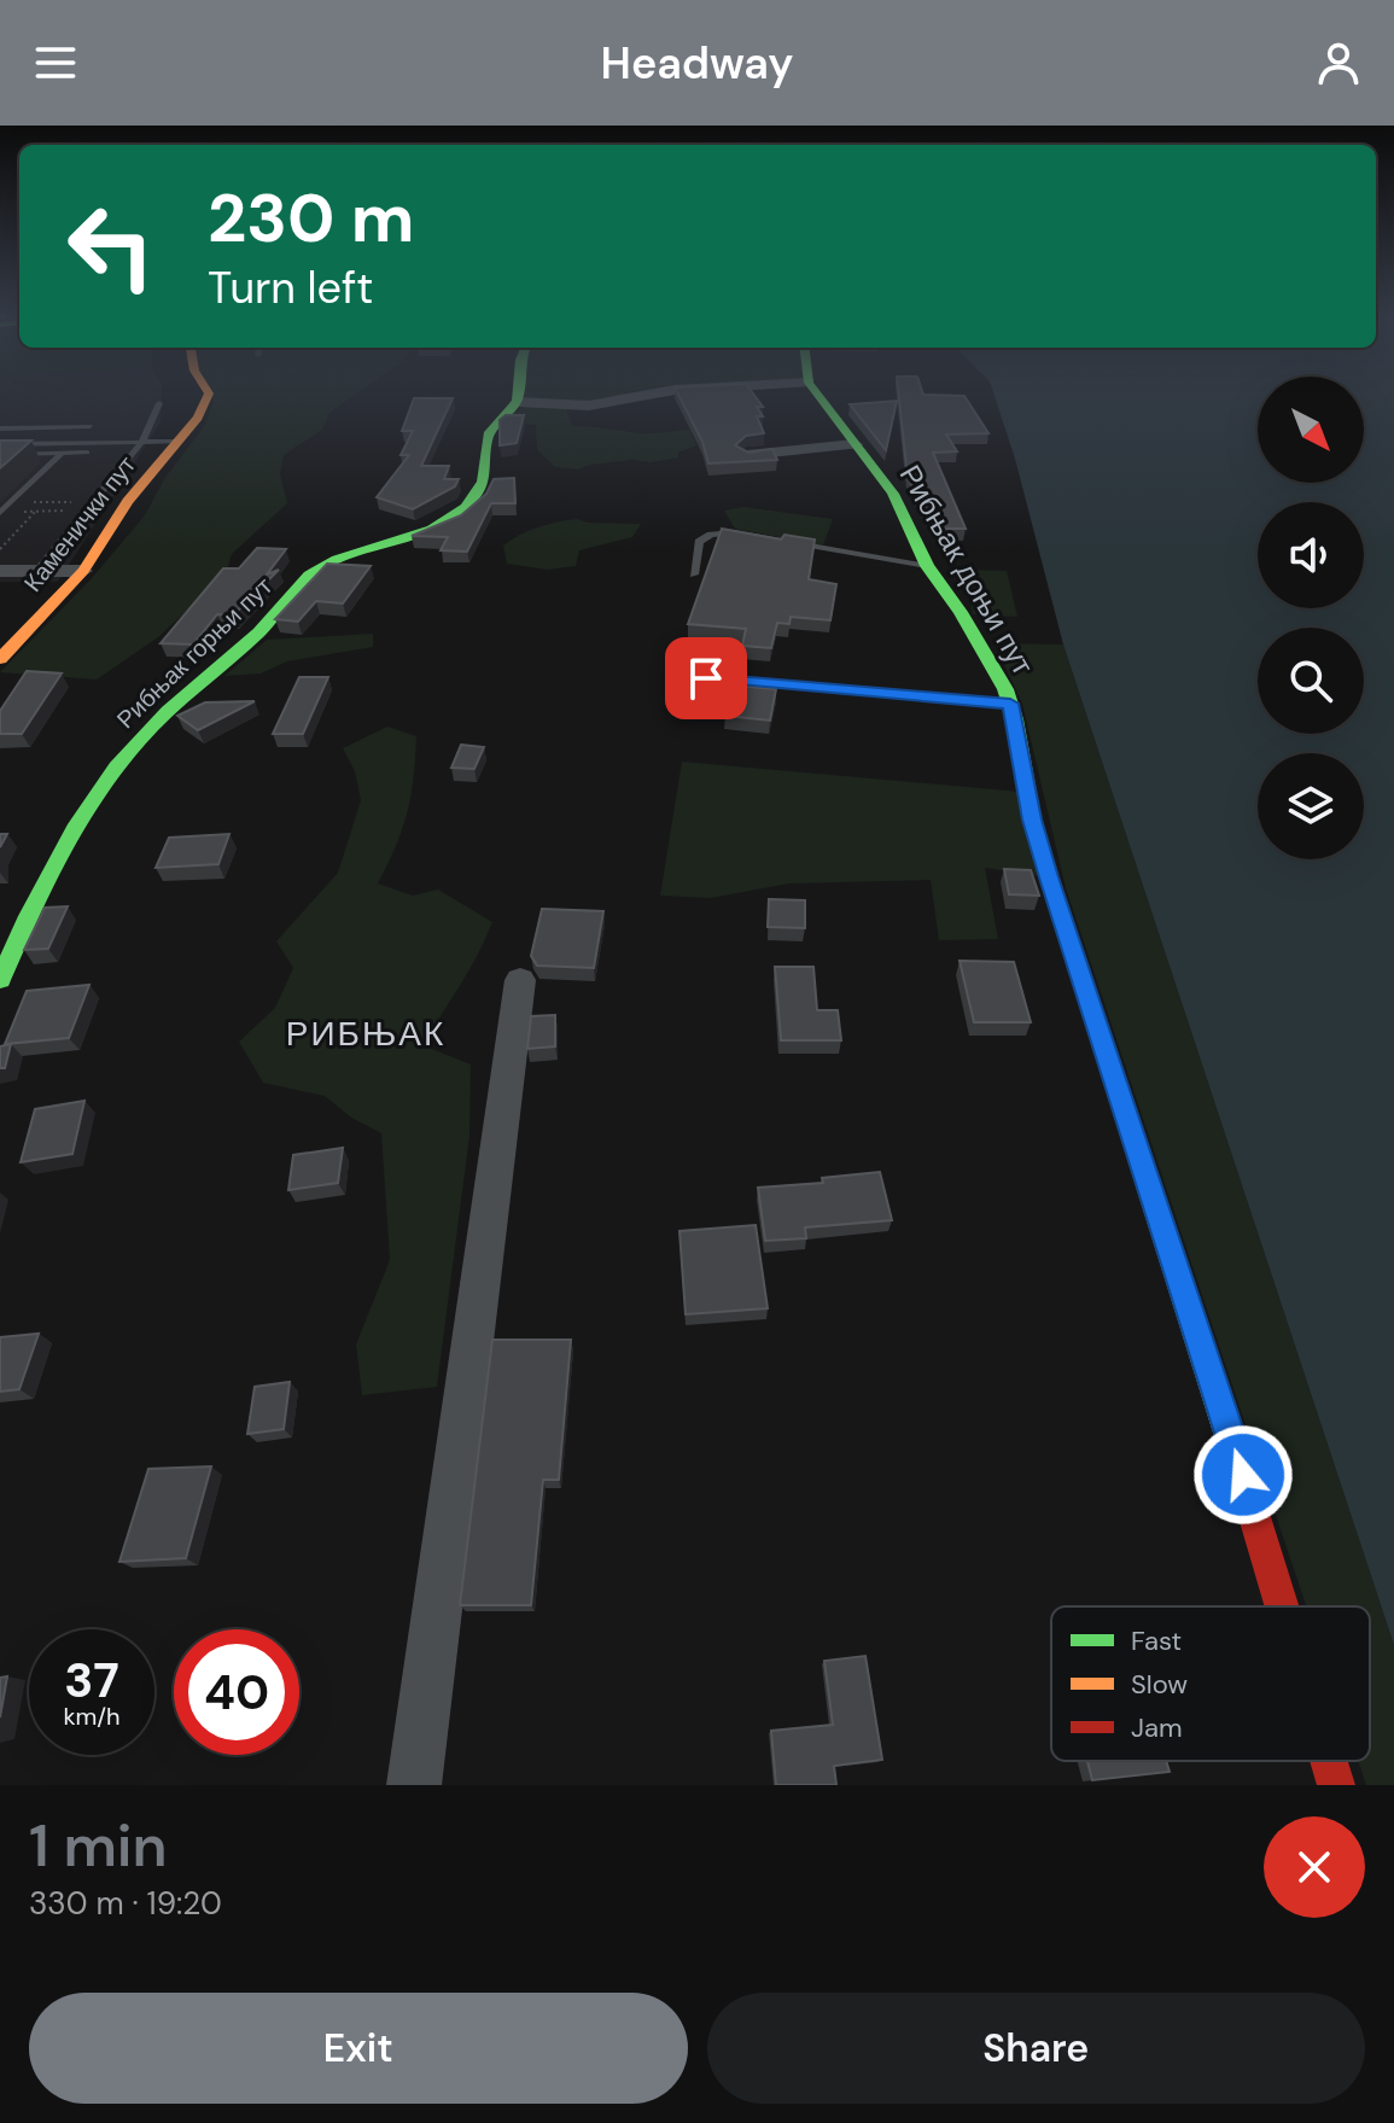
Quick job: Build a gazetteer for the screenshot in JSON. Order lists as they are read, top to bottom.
{
  "streets": {
    "street": ["Каменички пут", "Рибњак доњи пут", "Рибњак горњи пут"]
  },
  "districts": ["РИБЊАК"],
  "legend": ["Fast", "Slow", "Jam"],
  "north": "bottom right",
  "page": {
    "header": "Headway",
    "turn": ["230 m", "Turn left"],
    "speed": "37 km/h",
    "limit": "40",
    "heading": ["1 min", "330 m · 19:20"],
    "buttons": ["Exit", "Share"]
  }
}
